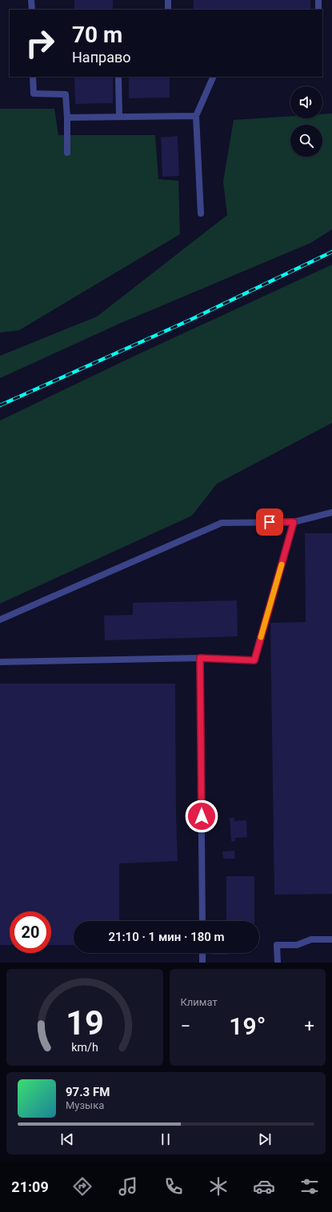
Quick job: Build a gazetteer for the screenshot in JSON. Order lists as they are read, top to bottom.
{
  "page": {
    "turn": ["70 m", "Направо"],
    "limit": "20",
    "trip": "21:10 · 1 мин · 180 m",
    "tile": "Климат",
    "heat": ["−", "19°", "+"],
    "song": ["97.3 FM", "Музыка"],
    "tabs": "21:09",
    "gauge": ["19", "km/h"]
  }
}
